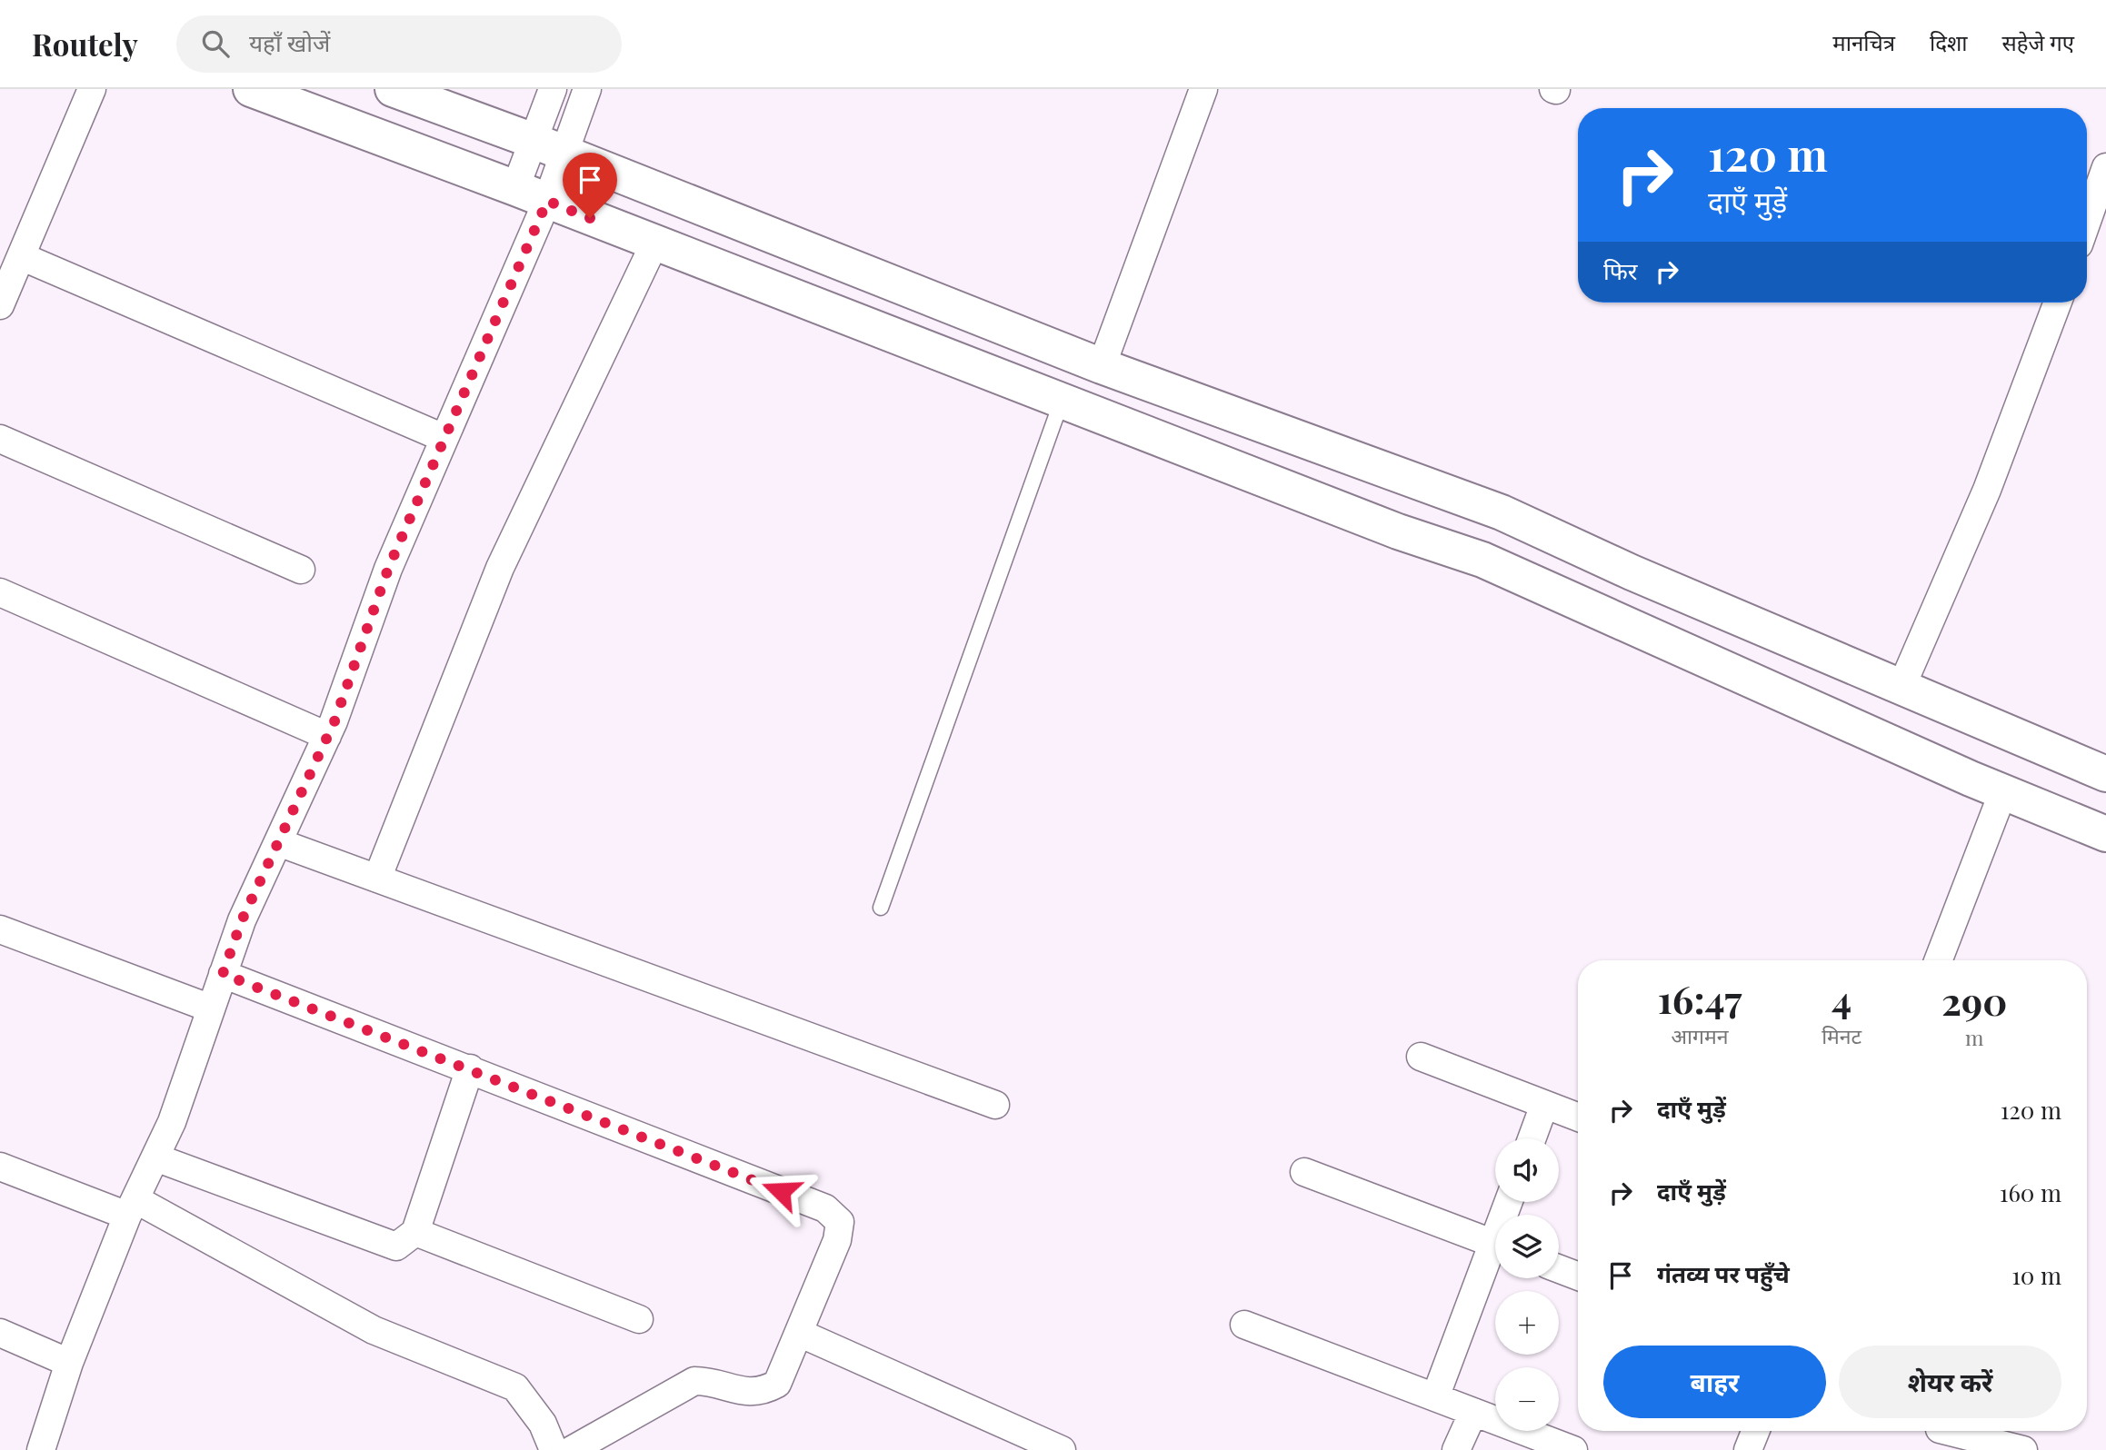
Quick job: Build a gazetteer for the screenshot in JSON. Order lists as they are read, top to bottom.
{
  "page": {
    "header": "Routely",
    "search": "यहाँ खोजें",
    "nav": ["मानचित्र", "दिशा", "सहेजे गए"],
    "turn": ["120 m", "दाएँ मुड़ें"],
    "then": "फिर",
    "eta": [
      "16:47",
      "आगमन",
      "4",
      "मिनट",
      "290",
      "m"
    ],
    "list": [
      {
        "name": "दाएँ मुड़ें",
        "value": "120 m"
      },
      {
        "name": "दाएँ मुड़ें",
        "value": "160 m"
      },
      {
        "name": "गंतव्य पर पहुँचे",
        "value": "10 m"
      }
    ],
    "map_buttons": ["+", "−"],
    "buttons": ["बाहर", "शेयर करें"]
  }
}
